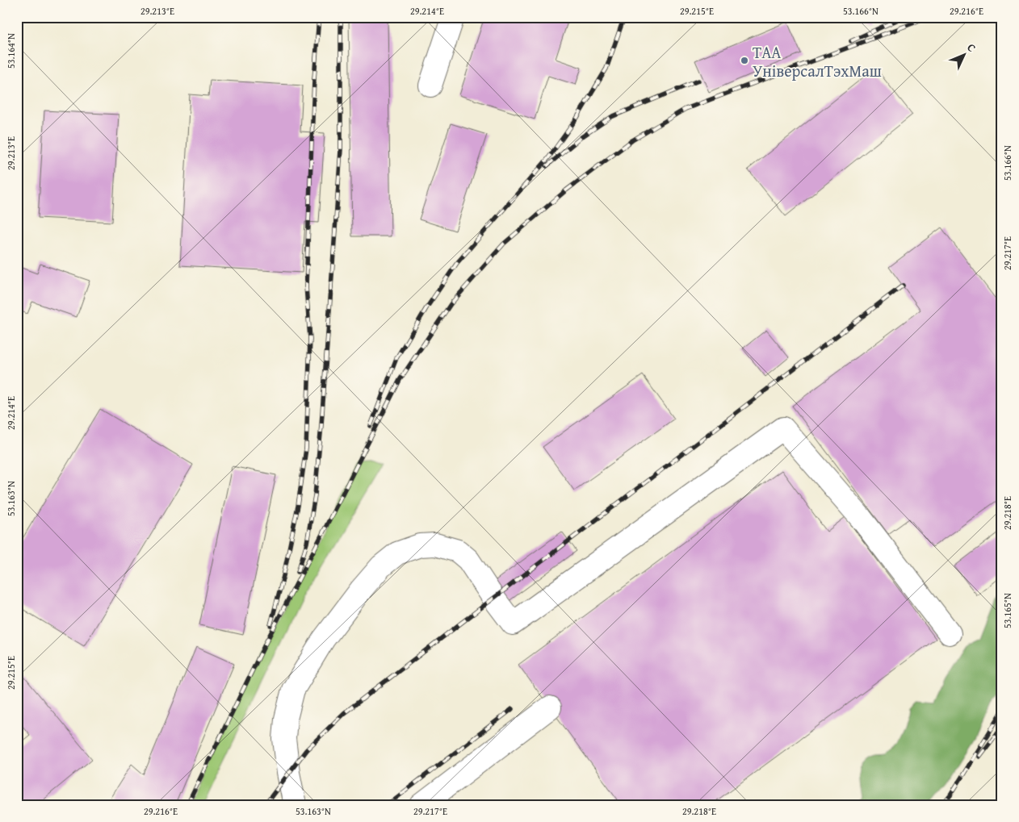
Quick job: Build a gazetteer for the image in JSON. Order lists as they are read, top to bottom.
{
  "places": ["ТАА УніверсалТэхМаш"],
  "north": "top right",
  "coordinates": [
    "29.213°E",
    "29.214°E",
    "29.215°E",
    "53.166°N",
    "29.216°E",
    "53.164°N",
    "29.217°E",
    "53.163°N",
    "29.218°E",
    "53.165°N"
  ]
}
